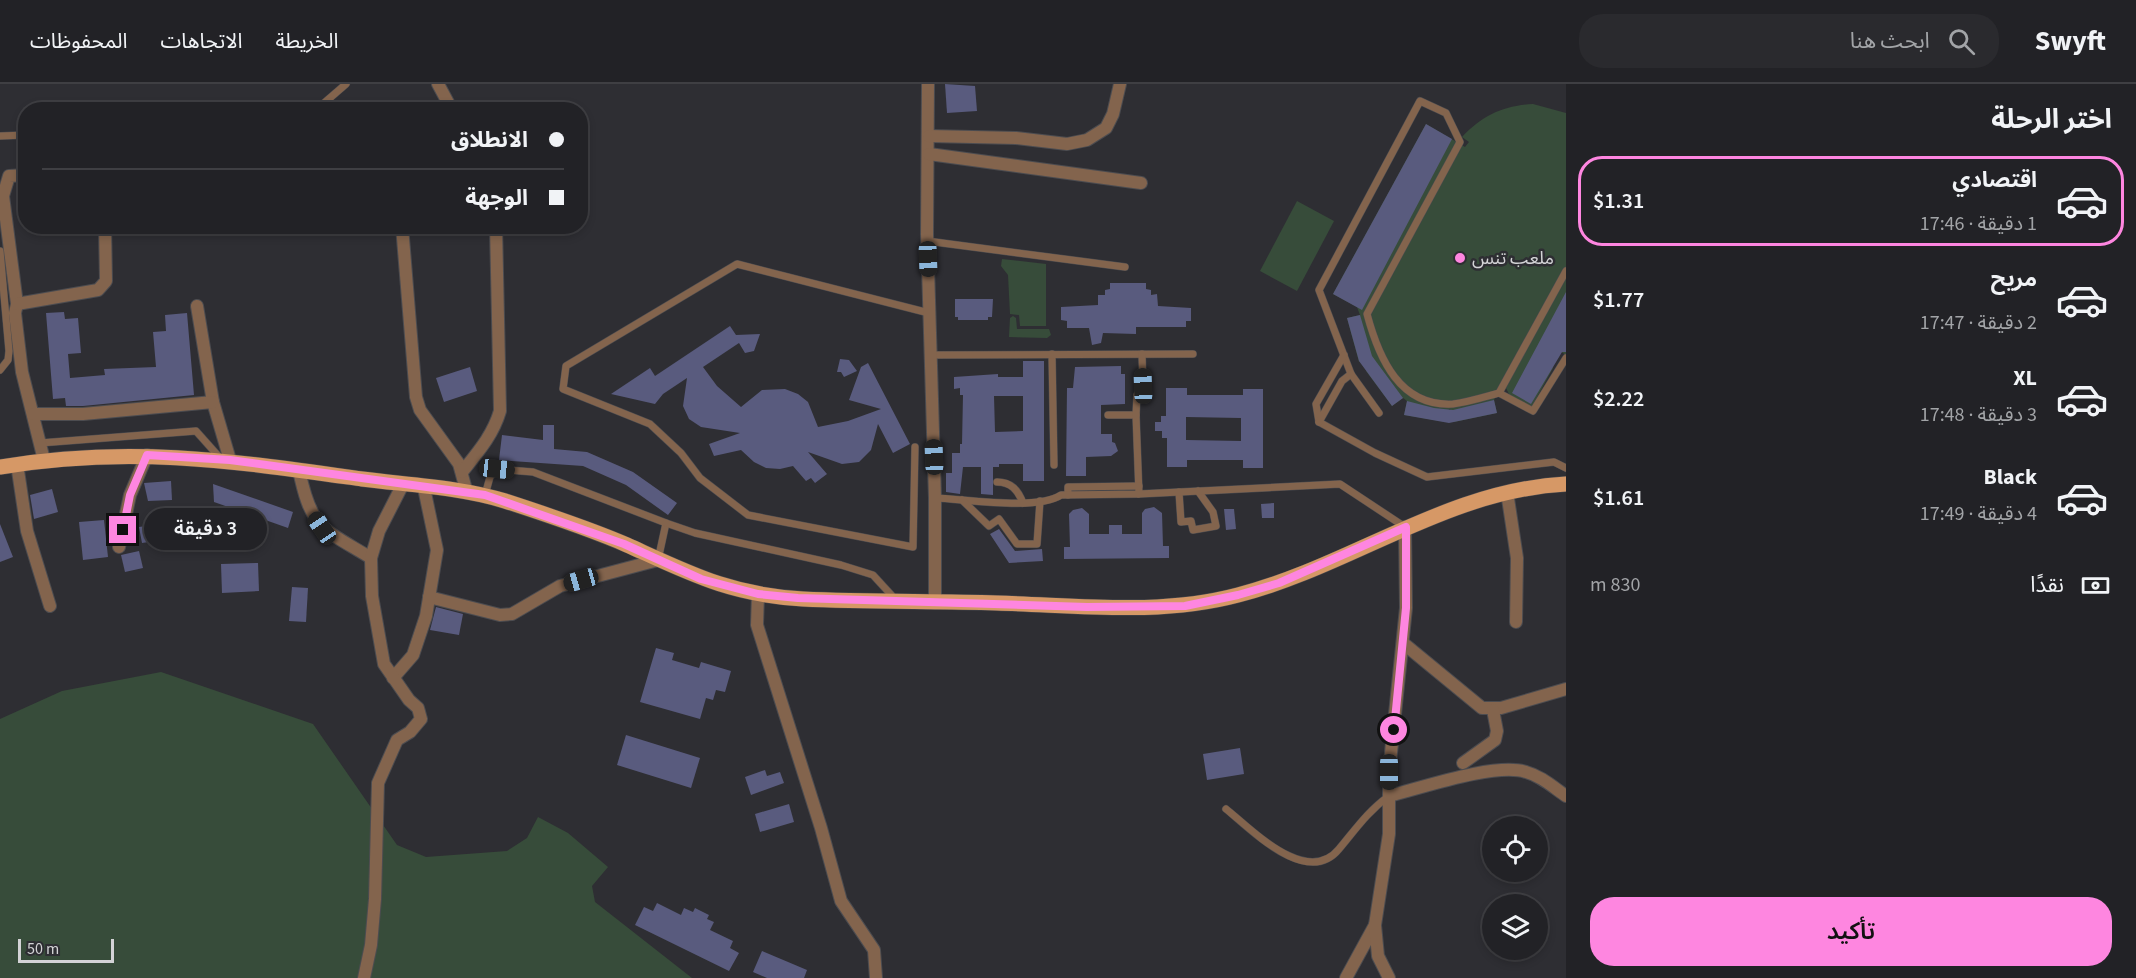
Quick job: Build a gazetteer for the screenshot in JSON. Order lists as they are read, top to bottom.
{
  "places": ["ملعب تنس"],
  "scale_bar": "50 m",
  "page": {
    "header": "Swyft",
    "search": "ابحث هنا",
    "nav": ["الخريطة", "الاتجاهات", "المحفوظات"],
    "heading": "اختر الرحلة",
    "banner": ["الانطلاق", "الوجهة"],
    "list": [
      {
        "name": "اقتصادي",
        "note": "1 دقيقة · 17:46",
        "value": "$1.31"
      },
      {
        "name": "مريح",
        "note": "2 دقيقة · 17:47",
        "value": "$1.77"
      },
      {
        "name": "XL",
        "note": "3 دقيقة · 17:48",
        "value": "$2.22"
      },
      {
        "name": "Black",
        "note": "4 دقيقة · 17:49",
        "value": "$1.61"
      }
    ],
    "bubble": "3 دقيقة",
    "pay": ["نقدًا", "830 m"],
    "buttons": "تأكيد",
    "scale": "50 m"
  }
}
